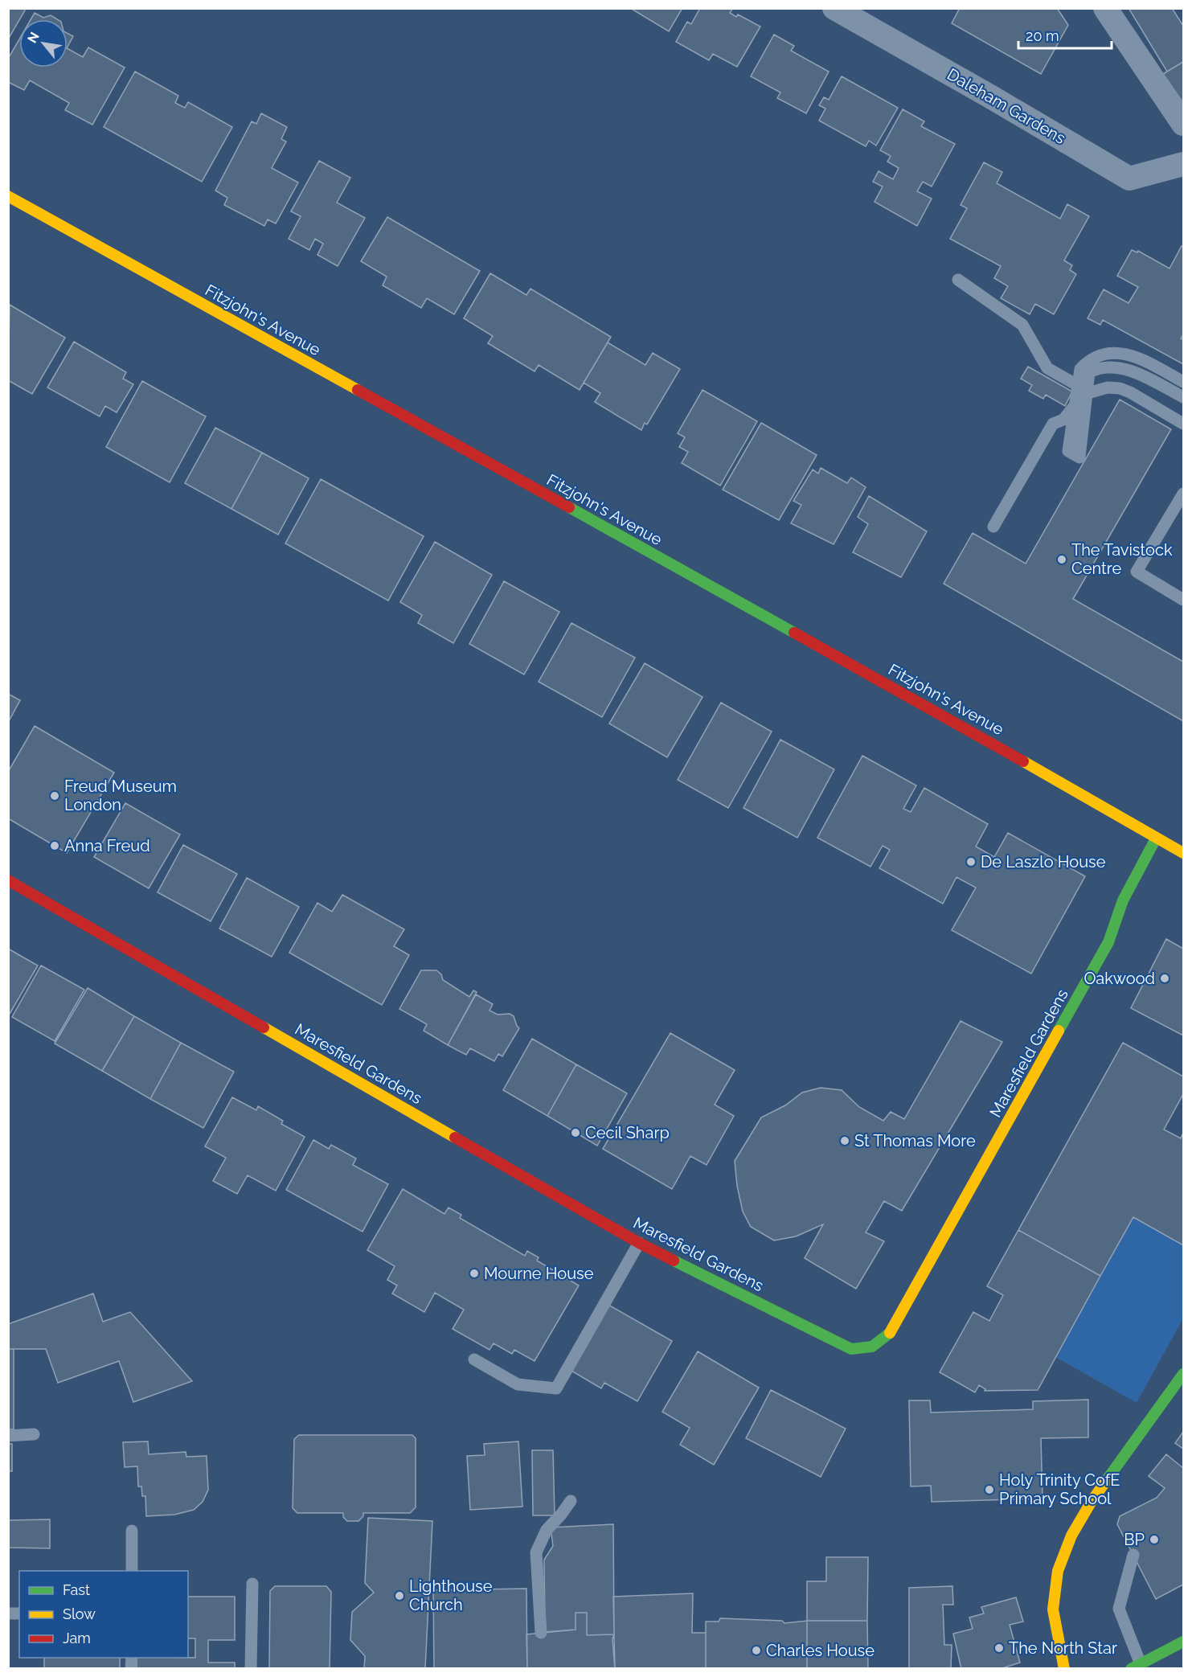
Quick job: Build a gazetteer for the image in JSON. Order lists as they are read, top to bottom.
{
  "streets": {
    "main road": ["Fitzjohn's Avenue", "Maresfield Gardens"],
    "street": ["Daleham Gardens"]
  },
  "crossings": [
    ["Fitzjohn's Avenue", "Maresfield Gardens"]
  ],
  "places": [
    "The Tavistock Centre",
    "Freud Museum London",
    "Anna Freud",
    "De Laszlo House",
    "Oakwood",
    "Cecil Sharp",
    "St Thomas More",
    "Mourne House",
    "Holy Trinity CofE Primary School",
    "BP",
    "Lighthouse Church",
    "The North Star",
    "Charles House"
  ],
  "legend": ["Fast", "Slow", "Jam"],
  "scale_bar": "20 m",
  "north": "top left"
}
